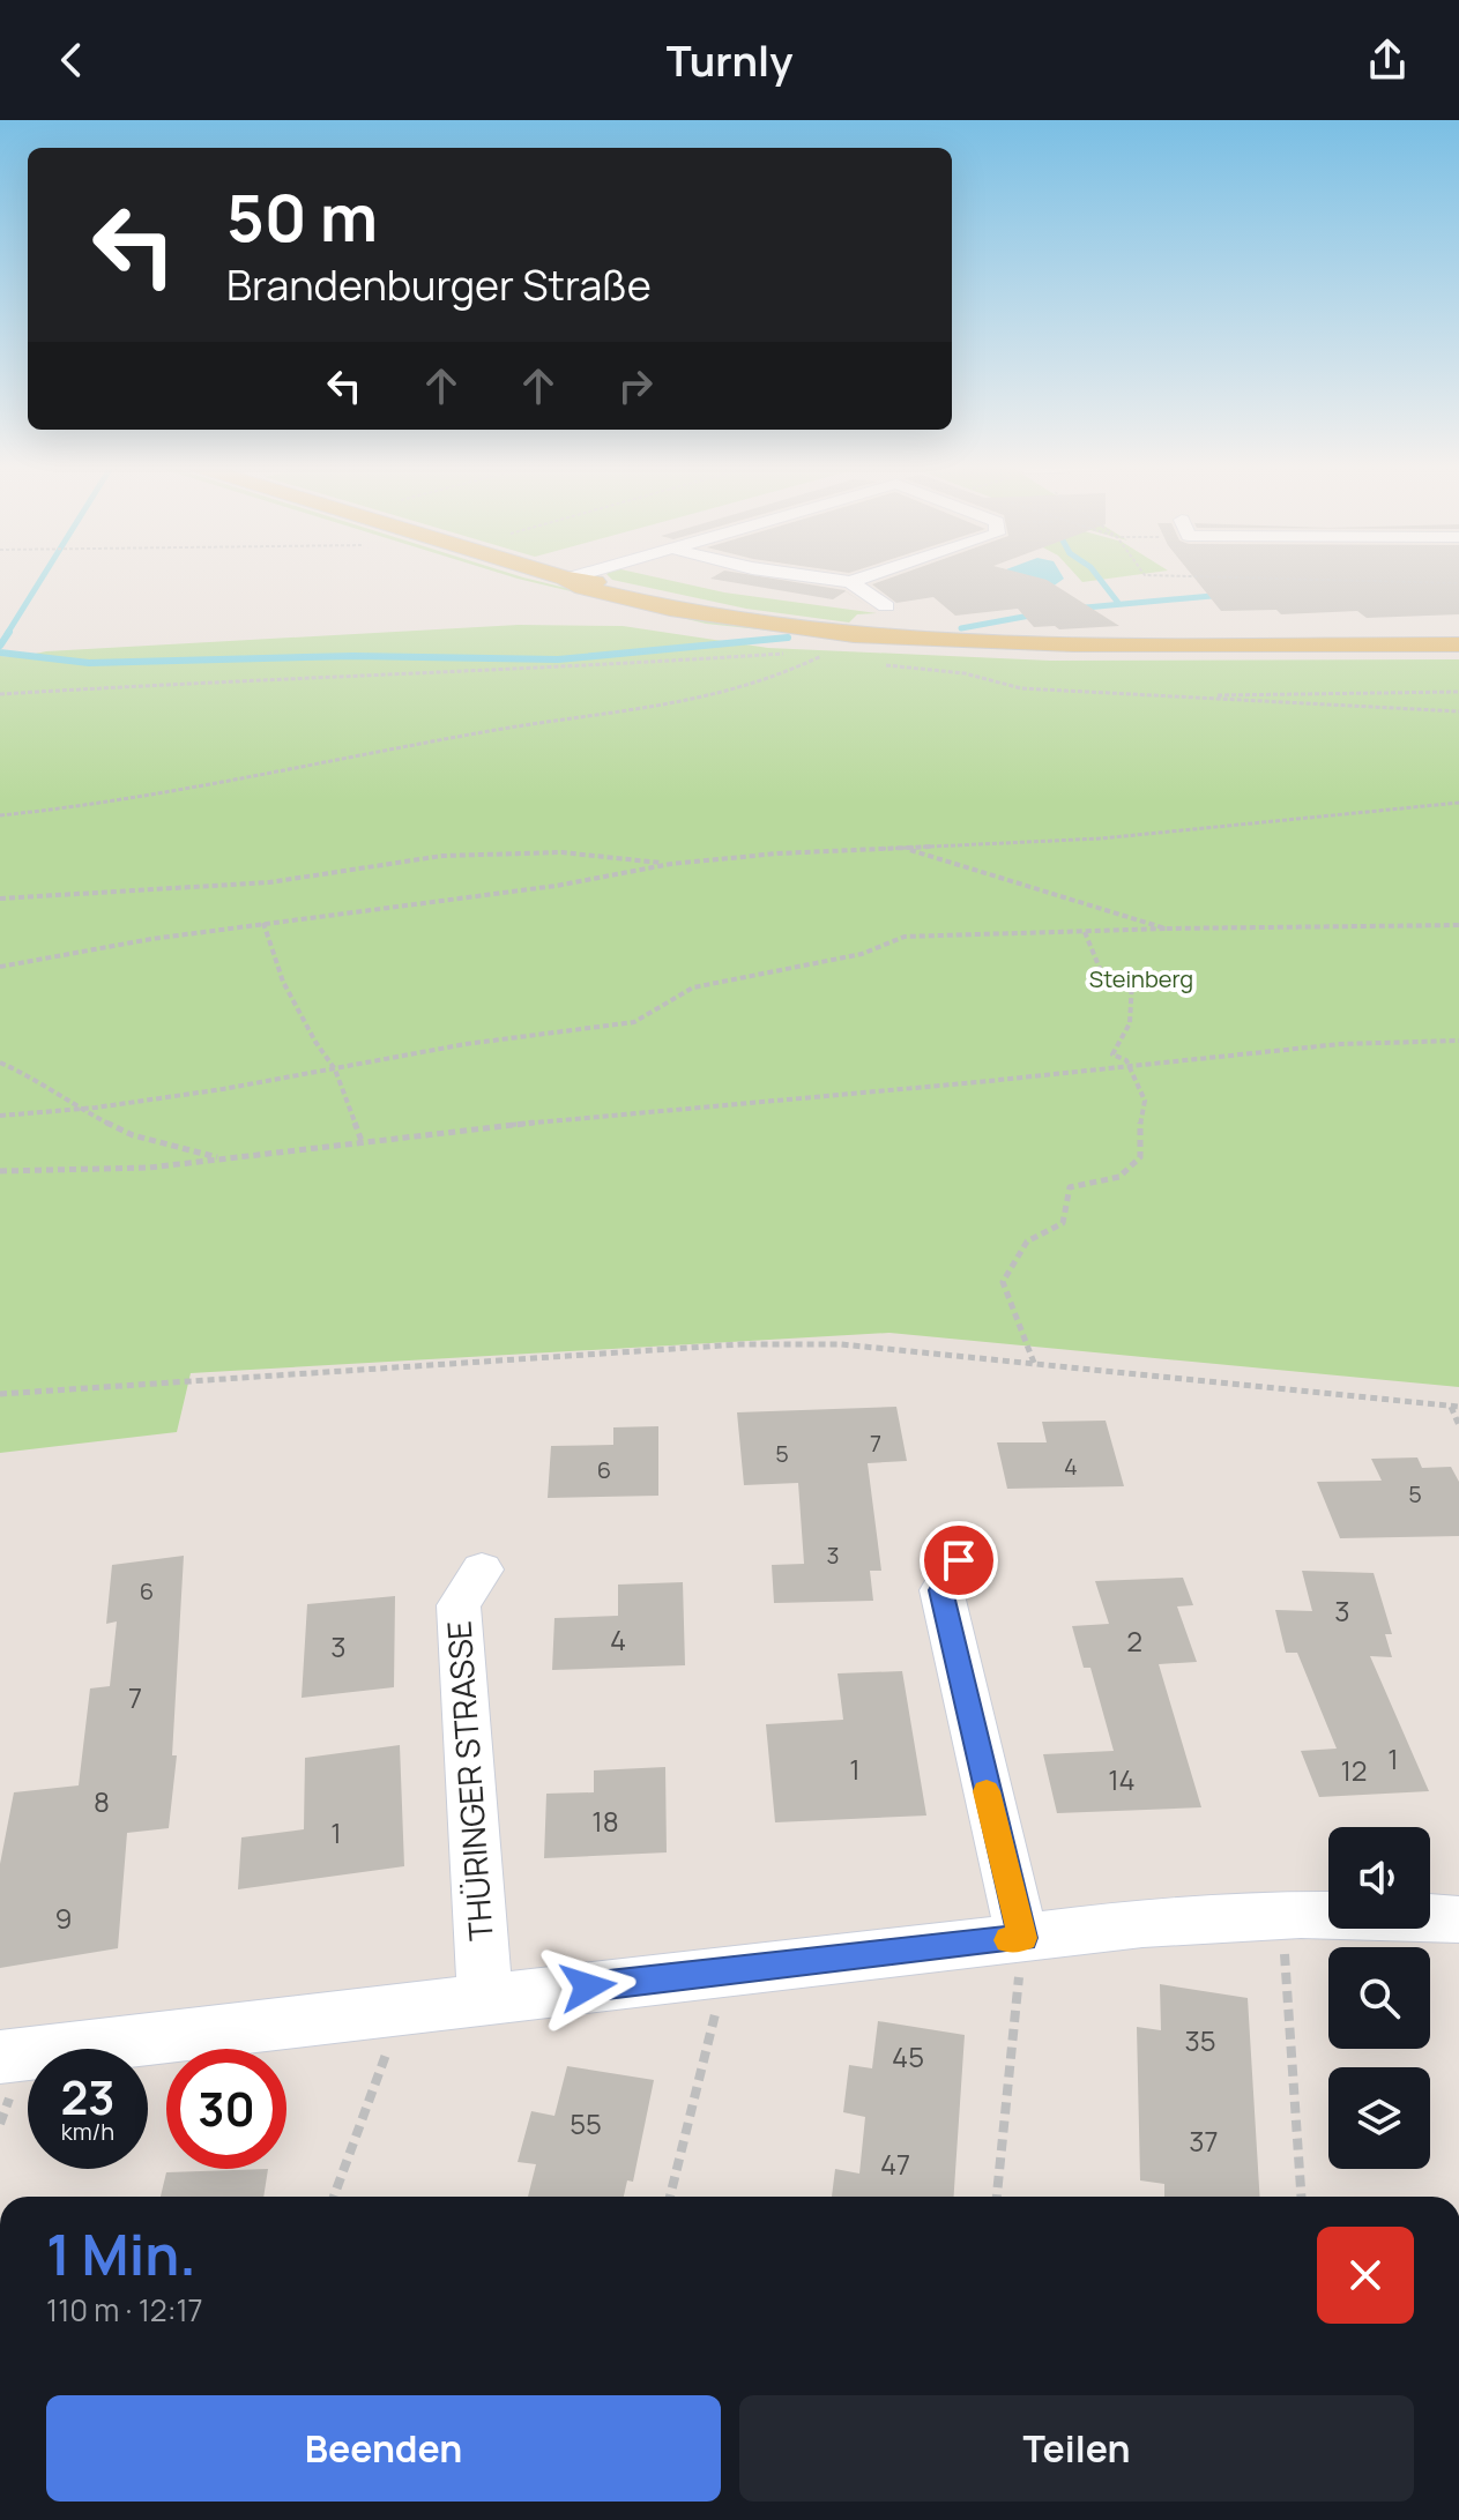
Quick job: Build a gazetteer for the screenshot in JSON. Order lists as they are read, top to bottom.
{
  "streets": {
    "street": ["THÜRINGER STRASSE"]
  },
  "parks": ["Steinberg"],
  "house_numbers": [
    "7",
    "5",
    "4",
    "6",
    "5",
    "3",
    "6",
    "3",
    "4",
    "2",
    "3",
    "7",
    "1",
    "1",
    "12",
    "14",
    "8",
    "18",
    "1",
    "9",
    "35",
    "45",
    "55",
    "37",
    "47"
  ],
  "page": {
    "header": "Turnly",
    "turn": ["50 m", "Brandenburger Straße"],
    "speed": "23 km/h",
    "limit": "30",
    "heading": ["1 Min.", "110 m · 12:17"],
    "buttons": ["Beenden", "Teilen"]
  }
}
